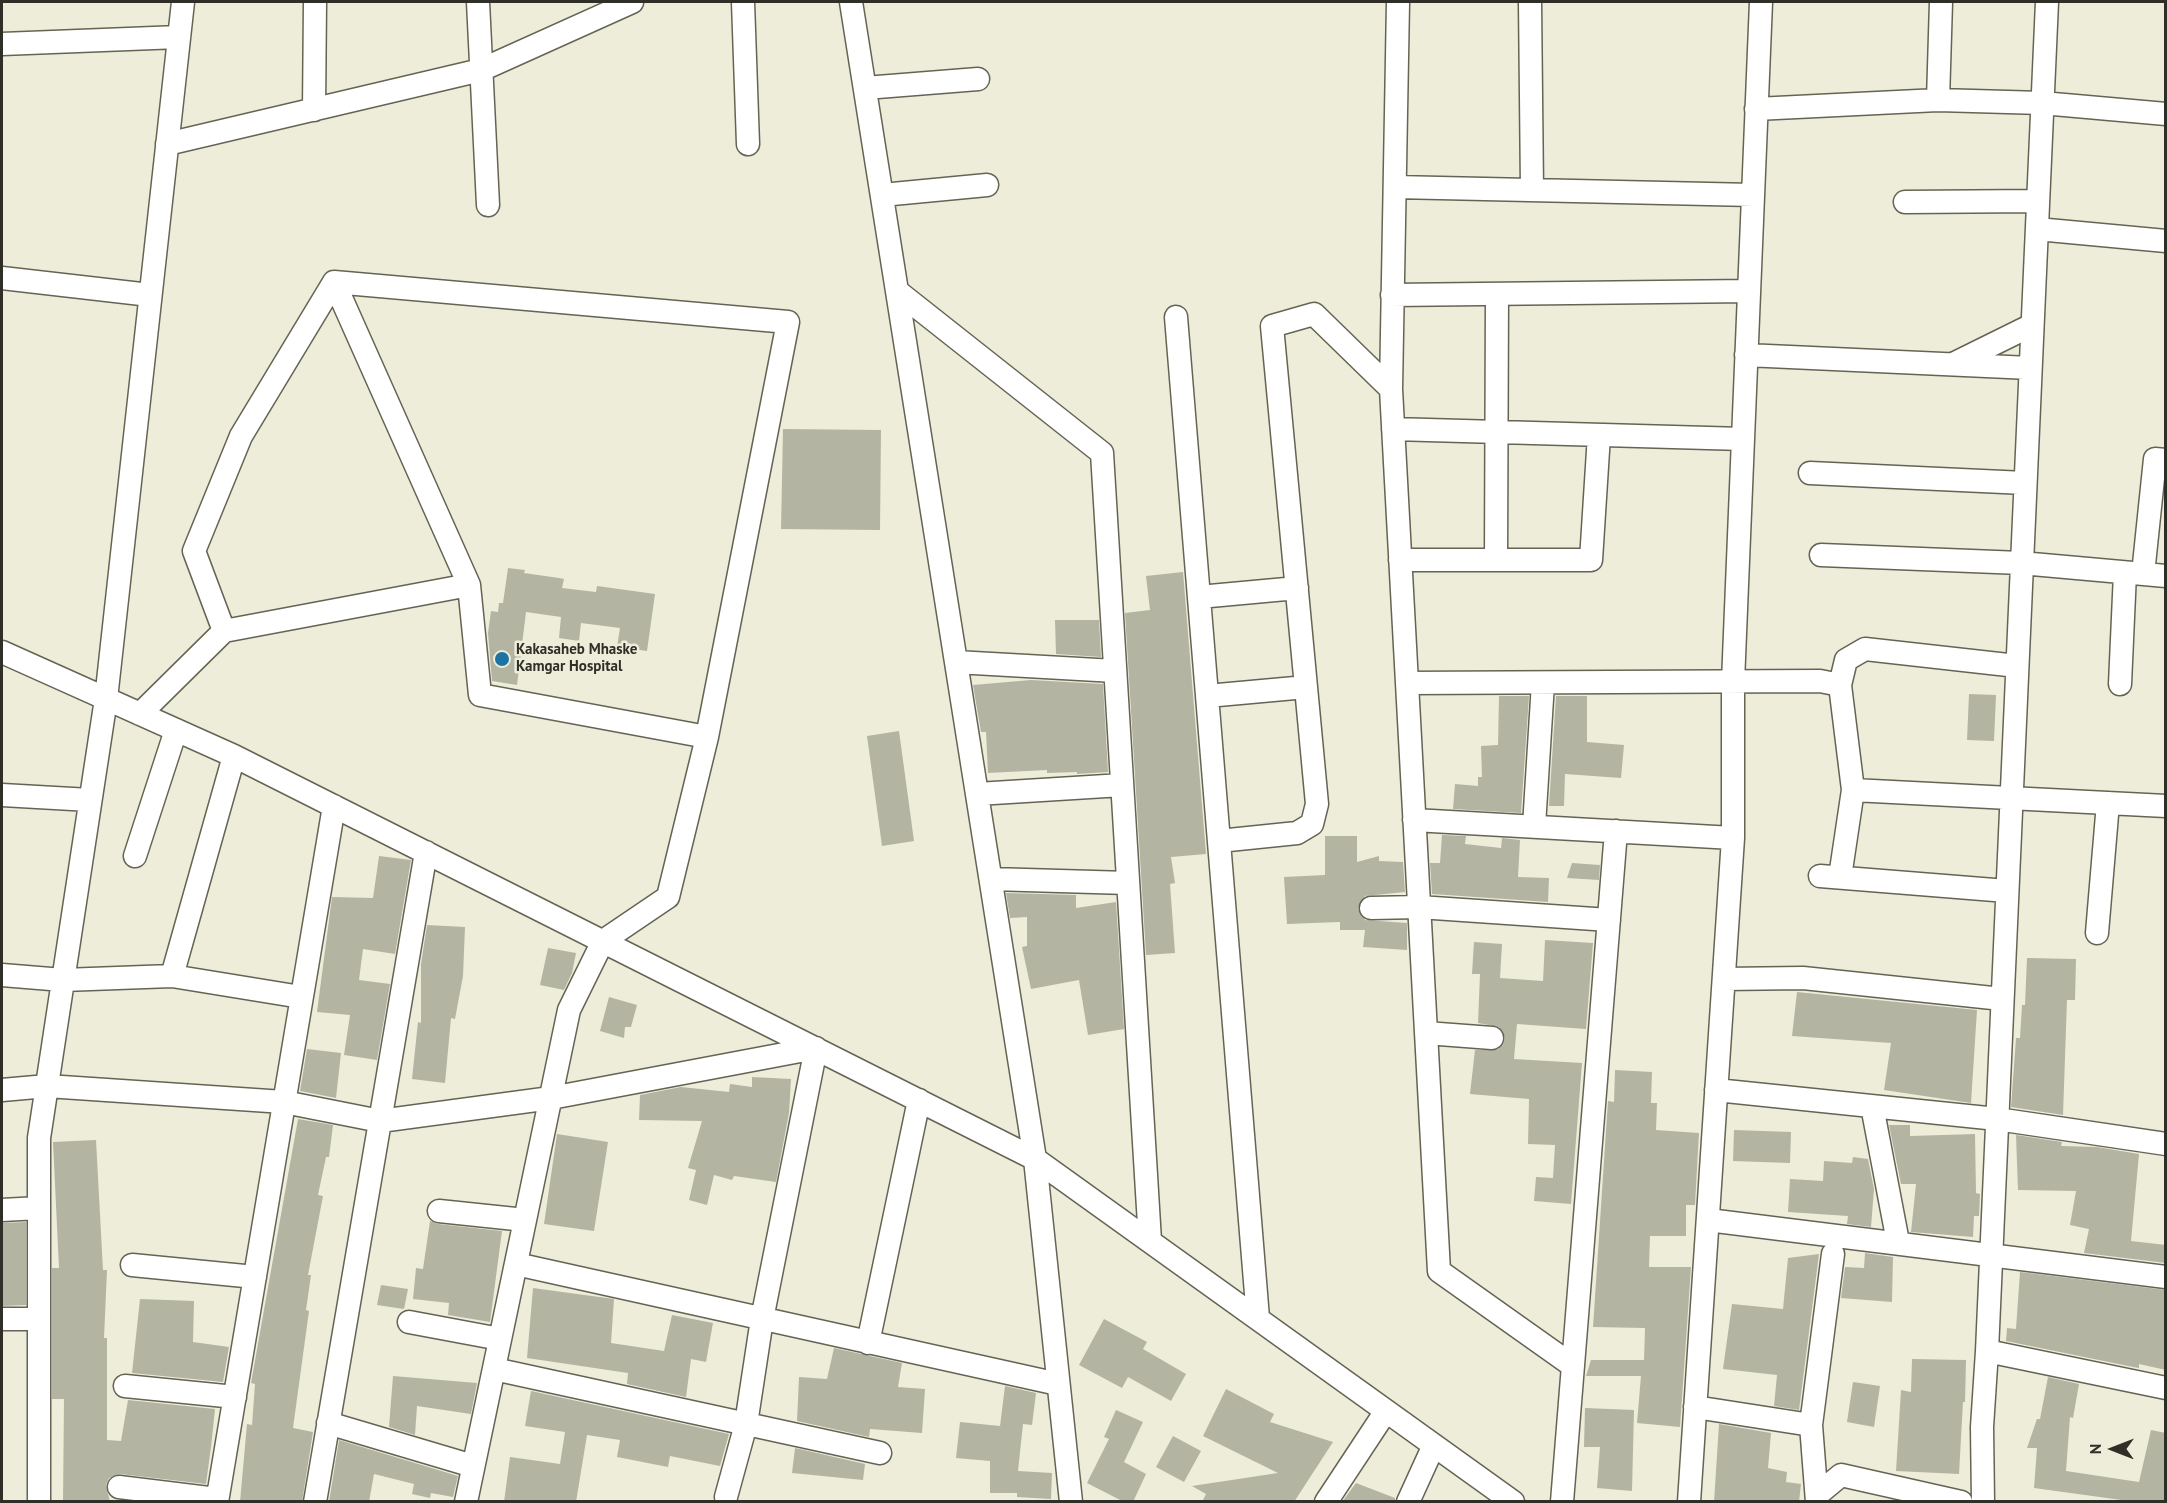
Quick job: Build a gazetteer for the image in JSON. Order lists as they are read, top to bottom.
{
  "places": ["Kakasaheb Mhaske Kamgar Hospital"],
  "north": "left"
}
